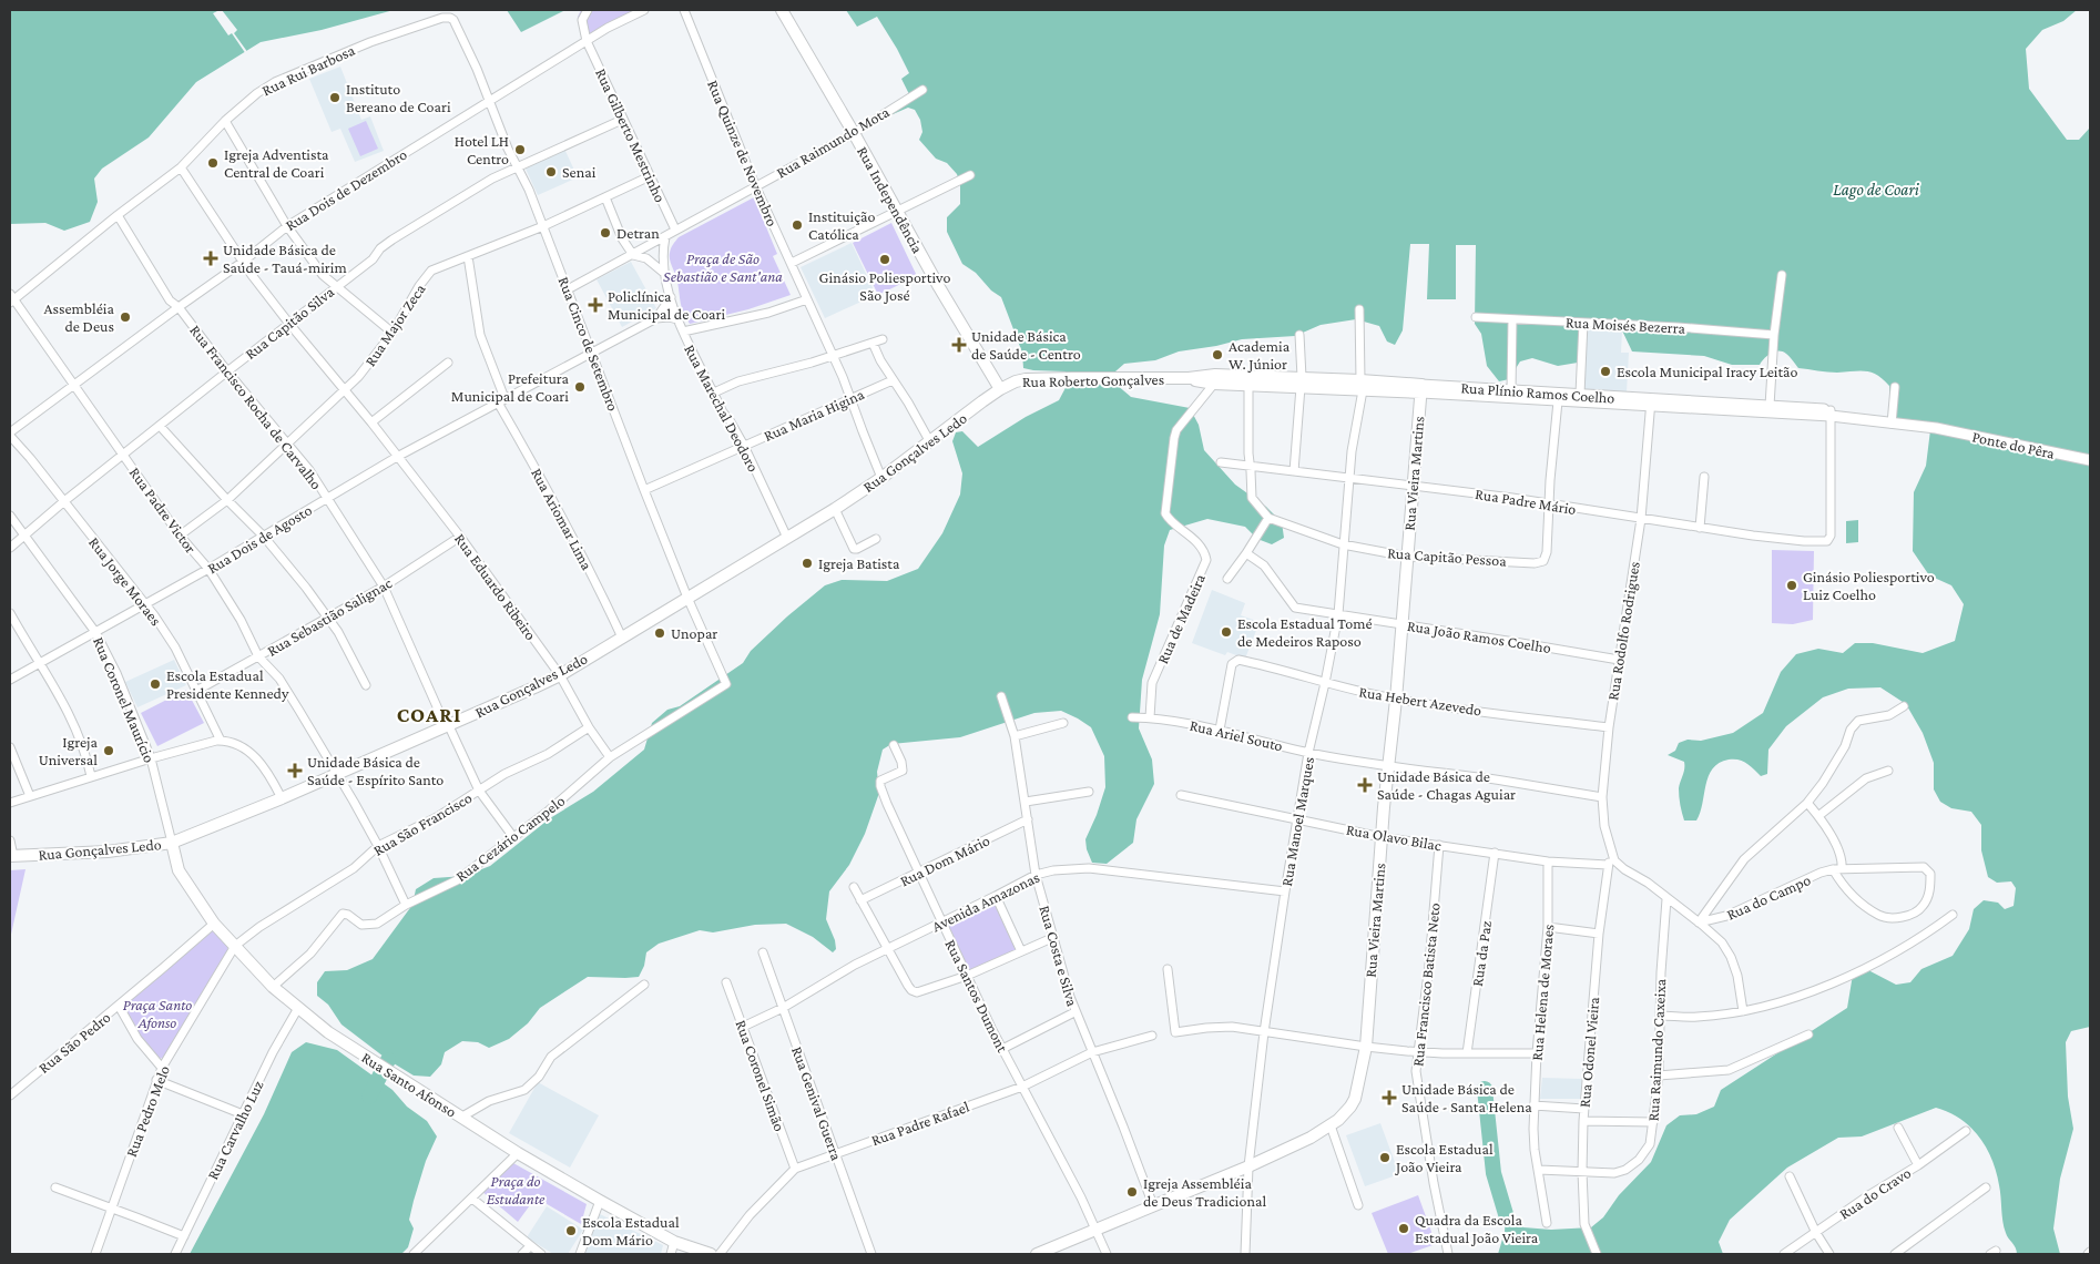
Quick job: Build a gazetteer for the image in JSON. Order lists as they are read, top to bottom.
{
  "streets": {
    "main road": [
      "Rua Independência",
      "Rua Roberto Gonçalves",
      "Rua Plínio Ramos Coelho",
      "Rua Gonçalves Ledo",
      "Rua Vieira Martins",
      "Rua Santo Afonso"
    ],
    "street": [
      "Rua Rui Barbosa",
      "Rua Gilberto Mestrinho",
      "Rua Raimundo Mota",
      "Rua Quinze de Novembro",
      "Rua Dois de Dezembro",
      "Rua Capitão Silva",
      "Rua Major Zeca",
      "Rua Moisés Bezerra",
      "Rua Cinco de Setembro",
      "Rua Francisco Rocha de Carvalho",
      "Rua Marechal Deodoro",
      "Rua Maria Higina",
      "Ponte do Pêra",
      "Rua Padre Mário",
      "Rua Padre Victor",
      "Rua Ariomar Lima",
      "Rua Dois de Agosto",
      "Rua Capitão Pessoa",
      "Rua Jorge Moraes",
      "Rua Eduardo Ribeiro",
      "Rua Sebastião Salignac",
      "Rua de Madeira",
      "Rua Rodolfo Rodrigues",
      "Rua João Ramos Coelho",
      "Rua Coronel Maurício",
      "Rua Hebert Azevedo",
      "Rua Ariel Souto",
      "Rua Manoel Marques",
      "Rua São Francisco",
      "Rua Olavo Bilac",
      "Rua Cezário Campelo",
      "Rua Dom Mário",
      "Rua do Campo",
      "Avenida Amazonas",
      "Rua da Paz",
      "Rua Costa e Silva",
      "Rua Francisco Batista Neto",
      "Rua Helena de Moraes",
      "Rua Santos Dumont",
      "Rua São Pedro",
      "Rua Raimundo Caxeixa",
      "Rua Odonel Vieira",
      "Rua Coronel Simão",
      "Rua Genival Guerra",
      "Rua Pedro Melo",
      "Rua Padre Rafael",
      "Rua Carvalho Luz",
      "Rua do Cravo"
    ]
  },
  "crossings": [
    ["Rua Rui Barbosa", "Rua Cinco de Setembro"],
    ["Rua Rui Barbosa", "Rua Francisco Rocha de Carvalho"],
    ["Rua Rui Barbosa", "Rua Padre Victor"],
    ["Rua Rui Barbosa", "Rua Eduardo Ribeiro"],
    ["Rua Gilberto Mestrinho", "Rua Raimundo Mota"],
    ["Rua Gilberto Mestrinho", "Rua Dois de Dezembro"],
    ["Rua Gilberto Mestrinho", "Rua Capitão Silva"],
    ["Rua Gilberto Mestrinho", "Rua Major Zeca"],
    ["Rua Raimundo Mota", "Rua Quinze de Novembro"],
    ["Rua Raimundo Mota", "Rua Independência"],
    ["Rua Raimundo Mota", "Rua Cinco de Setembro"],
    ["Rua Raimundo Mota", "Rua Marechal Deodoro"],
    ["Rua Quinze de Novembro", "Rua Maria Higina"],
    ["Rua Quinze de Novembro", "Rua Gonçalves Ledo"],
    ["Rua Dois de Dezembro", "Rua Cinco de Setembro"],
    ["Rua Dois de Dezembro", "Rua Francisco Rocha de Carvalho"],
    ["Rua Dois de Dezembro", "Rua Padre Victor"],
    ["Rua Dois de Dezembro", "Rua Jorge Moraes"],
    ["Rua Dois de Dezembro", "Rua Eduardo Ribeiro"],
    ["Rua Independência", "Rua Roberto Gonçalves"],
    ["Rua Independência", "Rua Gonçalves Ledo"],
    ["Rua Capitão Silva", "Rua Cinco de Setembro"],
    ["Rua Capitão Silva", "Rua Francisco Rocha de Carvalho"],
    ["Rua Capitão Silva", "Rua Padre Victor"],
    ["Rua Capitão Silva", "Rua Jorge Moraes"],
    ["Rua Capitão Silva", "Rua Eduardo Ribeiro"],
    ["Rua Capitão Silva", "Rua Coronel Maurício"],
    ["Rua Major Zeca", "Rua Cinco de Setembro"],
    ["Rua Major Zeca", "Rua Francisco Rocha de Carvalho"],
    ["Rua Major Zeca", "Rua Padre Victor"],
    ["Rua Major Zeca", "Rua Ariomar Lima"],
    ["Rua Major Zeca", "Rua Eduardo Ribeiro"],
    ["Rua Cinco de Setembro", "Rua Maria Higina"],
    ["Rua Cinco de Setembro", "Rua Gonçalves Ledo"],
    ["Rua Cinco de Setembro", "Rua Dois de Agosto"],
    ["Rua Cinco de Setembro", "Rua Cezário Campelo"],
    ["Rua Roberto Gonçalves", "Rua Plínio Ramos Coelho"],
    ["Rua Roberto Gonçalves", "Rua Gonçalves Ledo"],
    ["Rua Roberto Gonçalves", "Rua de Madeira"],
    ["Rua Plínio Ramos Coelho", "Ponte do Pêra"],
    ["Rua Plínio Ramos Coelho", "Rua Vieira Martins"],
    ["Rua Plínio Ramos Coelho", "Rua Padre Mário"],
    ["Rua Plínio Ramos Coelho", "Rua de Madeira"],
    ["Rua Plínio Ramos Coelho", "Rua Rodolfo Rodrigues"],
    ["Rua Plínio Ramos Coelho", "Rua Manoel Marques"],
    ["Rua Francisco Rocha de Carvalho", "Rua Gonçalves Ledo"],
    ["Rua Francisco Rocha de Carvalho", "Rua Dois de Agosto"],
    ["Rua Francisco Rocha de Carvalho", "Rua Sebastião Salignac"],
    ["Rua Francisco Rocha de Carvalho", "Rua São Francisco"],
    ["Rua Francisco Rocha de Carvalho", "Rua Cezário Campelo"],
    ["Rua Marechal Deodoro", "Rua Maria Higina"],
    ["Rua Marechal Deodoro", "Rua Gonçalves Ledo"],
    ["Rua Marechal Deodoro", "Rua Dois de Agosto"],
    ["Rua Gonçalves Ledo", "Rua Padre Victor"],
    ["Rua Gonçalves Ledo", "Rua Ariomar Lima"],
    ["Rua Gonçalves Ledo", "Rua Eduardo Ribeiro"],
    ["Rua Gonçalves Ledo", "Rua Coronel Maurício"],
    ["Rua Gonçalves Ledo", "Rua Santo Afonso"],
    ["Rua Vieira Martins", "Rua Padre Mário"],
    ["Rua Vieira Martins", "Rua Capitão Pessoa"],
    ["Rua Vieira Martins", "Rua João Ramos Coelho"],
    ["Rua Vieira Martins", "Rua Hebert Azevedo"],
    ["Rua Vieira Martins", "Rua Ariel Souto"],
    ["Rua Vieira Martins", "Rua Manoel Marques"],
    ["Rua Vieira Martins", "Rua Olavo Bilac"],
    ["Rua Vieira Martins", "Rua Costa e Silva"],
    ["Rua Vieira Martins", "Rua Santos Dumont"],
    ["Rua Padre Mário", "Rua Capitão Pessoa"],
    ["Rua Padre Mário", "Rua Rodolfo Rodrigues"],
    ["Rua Padre Mário", "Rua Manoel Marques"],
    ["Rua Padre Victor", "Rua Dois de Agosto"],
    ["Rua Padre Victor", "Rua Sebastião Salignac"],
    ["Rua Padre Victor", "Rua São Francisco"],
    ["Rua Padre Victor", "Rua Cezário Campelo"],
    ["Rua Ariomar Lima", "Rua Dois de Agosto"],
    ["Rua Dois de Agosto", "Rua Jorge Moraes"],
    ["Rua Dois de Agosto", "Rua Eduardo Ribeiro"],
    ["Rua Dois de Agosto", "Rua Coronel Maurício"],
    ["Rua Capitão Pessoa", "Rua Manoel Marques"],
    ["Rua Jorge Moraes", "Rua Sebastião Salignac"],
    ["Rua Eduardo Ribeiro", "Rua Sebastião Salignac"],
    ["Rua Eduardo Ribeiro", "Rua São Francisco"],
    ["Rua Eduardo Ribeiro", "Rua Cezário Campelo"],
    ["Rua de Madeira", "Rua Ariel Souto"],
    ["Rua Rodolfo Rodrigues", "Rua João Ramos Coelho"],
    ["Rua Rodolfo Rodrigues", "Rua Hebert Azevedo"],
    ["Rua Rodolfo Rodrigues", "Rua Ariel Souto"],
    ["Rua Rodolfo Rodrigues", "Rua Olavo Bilac"],
    ["Rua Rodolfo Rodrigues", "Rua Odonel Vieira"],
    ["Rua João Ramos Coelho", "Rua Manoel Marques"],
    ["Rua Coronel Maurício", "Rua Santo Afonso"],
    ["Rua Hebert Azevedo", "Rua Ariel Souto"],
    ["Rua Hebert Azevedo", "Rua Manoel Marques"],
    ["Rua Ariel Souto", "Rua Manoel Marques"],
    ["Rua Manoel Marques", "Rua Olavo Bilac"],
    ["Rua Manoel Marques", "Avenida Amazonas"],
    ["Rua São Francisco", "Rua Santo Afonso"],
    ["Rua São Francisco", "Rua Pedro Melo"],
    ["Rua Olavo Bilac", "Rua da Paz"],
    ["Rua Olavo Bilac", "Rua Francisco Batista Neto"],
    ["Rua Olavo Bilac", "Rua Helena de Moraes"],
    ["Rua Olavo Bilac", "Rua Odonel Vieira"],
    ["Rua Cezário Campelo", "Rua Santo Afonso"],
    ["Rua Dom Mário", "Rua Costa e Silva"],
    ["Rua Dom Mário", "Rua Santos Dumont"],
    ["Avenida Amazonas", "Rua Costa e Silva"],
    ["Avenida Amazonas", "Rua Santos Dumont"],
    ["Avenida Amazonas", "Rua Coronel Simão"],
    ["Avenida Amazonas", "Rua Genival Guerra"],
    ["Rua Costa e Silva", "Rua Padre Rafael"],
    ["Rua Helena de Moraes", "Rua Raimundo Caxeixa"],
    ["Rua Santos Dumont", "Rua Padre Rafael"],
    ["Rua São Pedro", "Rua Santo Afonso"],
    ["Rua Raimundo Caxeixa", "Rua Odonel Vieira"],
    ["Rua Coronel Simão", "Rua Padre Rafael"],
    ["Rua Santo Afonso", "Rua Pedro Melo"],
    ["Rua Santo Afonso", "Rua Carvalho Luz"],
    ["Rua Genival Guerra", "Rua Padre Rafael"]
  ],
  "districts": ["COARI"],
  "water": ["Lago de Coari"],
  "parks": ["Praça de São Sebastião e Sant'ana", "Praça Santo Afonso", "Praça do Estudante"],
  "places": {
    "other": [
      "Instituto Bereano de Coari",
      "Hotel LH Centro",
      "Igreja Adventista Central de Coari",
      "Senai",
      "Instituição Católica",
      "Detran",
      "Ginásio Poliesportivo São José",
      "Assembléia de Deus",
      "Academia W. Júnior",
      "Escola Municipal Iracy Leitão",
      "Prefeitura Municipal de Coari",
      "Igreja Batista",
      "Ginásio Poliesportivo Luiz Coelho",
      "Escola Estadual Tomé de Medeiros Raposo",
      "Unopar",
      "Escola Estadual Presidente Kennedy",
      "Igreja Universal",
      "Escola Estadual João Vieira",
      "Igreja Assembléia de Deus Tradicional",
      "Quadra da Escola Estadual João Vieira",
      "Escola Estadual Dom Mário"
    ],
    "health": [
      "Unidade Básica de Saúde - Tauá-mirim",
      "Policlínica Municipal de Coari",
      "Unidade Básica de Saúde - Centro",
      "Unidade Básica de Saúde - Espírito Santo",
      "Unidade Básica de Saúde - Chagas Aguiar",
      "Unidade Básica de Saúde - Santa Helena"
    ]
  }
}
